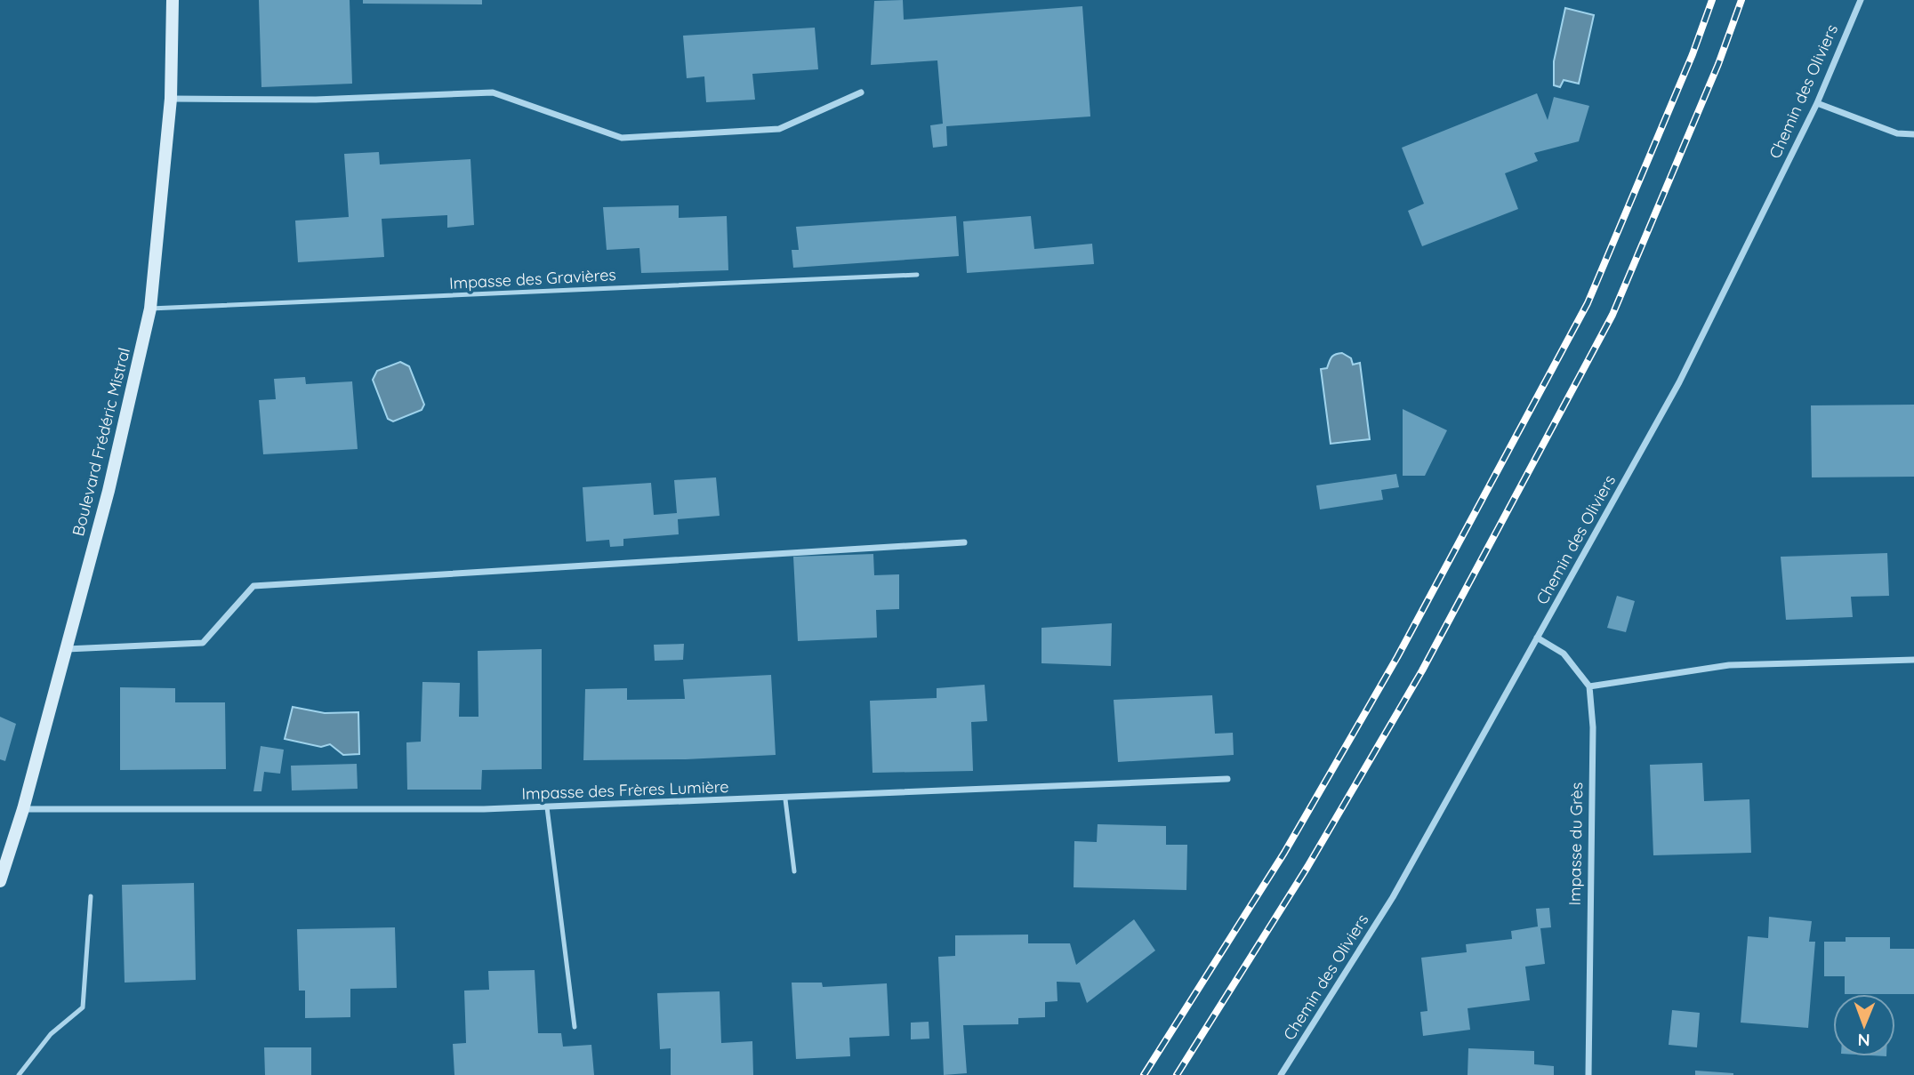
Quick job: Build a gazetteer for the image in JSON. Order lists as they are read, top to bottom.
{
  "streets": {
    "main road": ["Boulevard Frédéric Mistral"],
    "street": ["Chemin des Oliviers", "Impasse des Frères Lumière", "Impasse du Grès"],
    "lane": ["Impasse des Gravières"]
  },
  "crossings": [
    ["Impasse des Gravières", "Boulevard Frédéric Mistral"],
    ["Boulevard Frédéric Mistral", "Impasse des Frères Lumière"]
  ],
  "north": "bottom"
}
